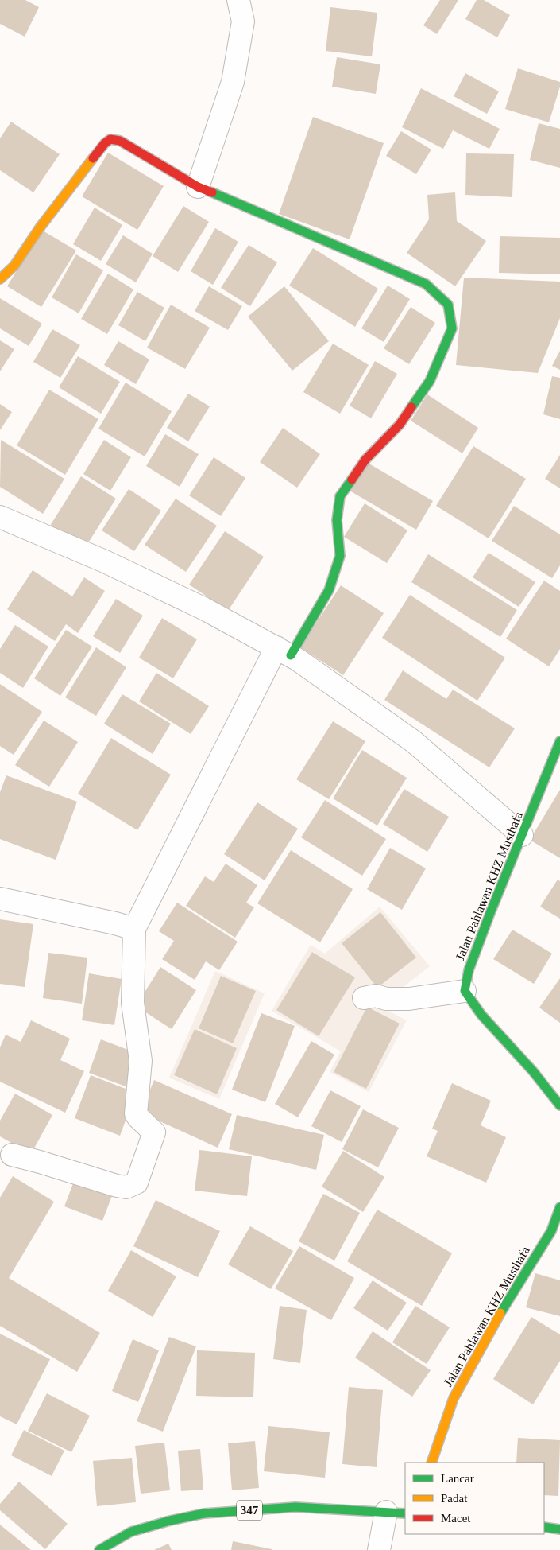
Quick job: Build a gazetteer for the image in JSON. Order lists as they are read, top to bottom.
{
  "streets": {
    "street": ["Jalan Pahlawan KHZ Musthafa", "347"]
  },
  "legend": ["Lancar", "Padat", "Macet"]
}
